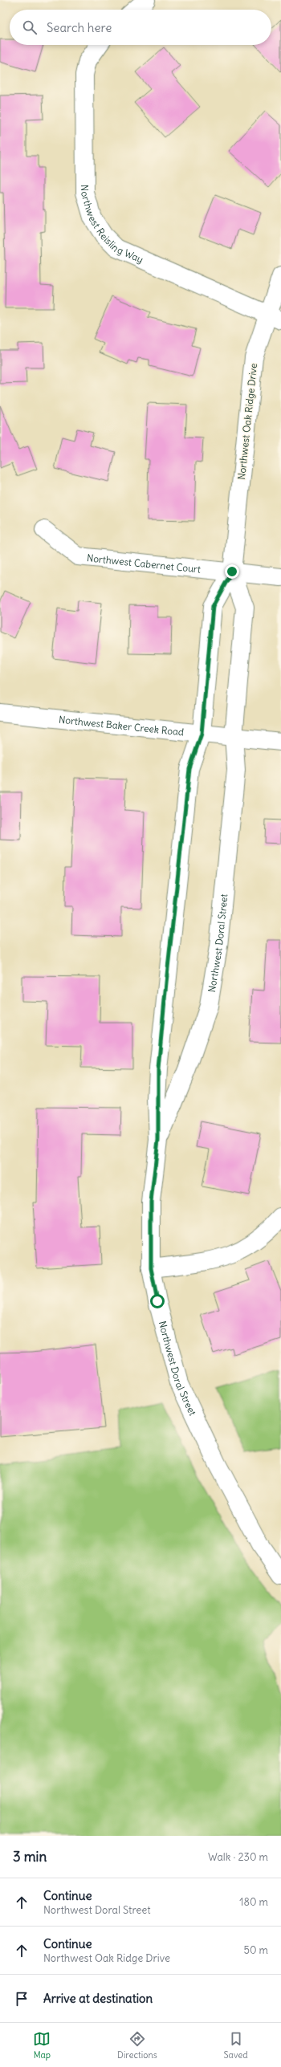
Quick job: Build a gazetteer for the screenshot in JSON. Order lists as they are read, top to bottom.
{
  "streets": {
    "street": [
      "Northwest Reisling Way",
      "Northwest Oak Ridge Drive",
      "Northwest Cabernet Court",
      "Northwest Baker Creek Road",
      "Northwest Doral Street"
    ]
  },
  "crossings": [
    ["Northwest Reisling Way", "Northwest Oak Ridge Drive"],
    ["Northwest Oak Ridge Drive", "Northwest Cabernet Court"],
    ["Northwest Oak Ridge Drive", "Northwest Baker Creek Road"],
    ["Northwest Oak Ridge Drive", "Northwest Doral Street"],
    ["Northwest Baker Creek Road", "Northwest Doral Street"]
  ],
  "page": {
    "search": "Search here",
    "heading": ["3 min", "Walk · 230 m"],
    "list": [
      ["Continue", "Northwest Doral Street", "180 m"],
      ["Continue", "Northwest Oak Ridge Drive", "50 m"],
      "Arrive at destination"
    ],
    "nav": ["Map", "Directions", "Saved"]
  }
}
